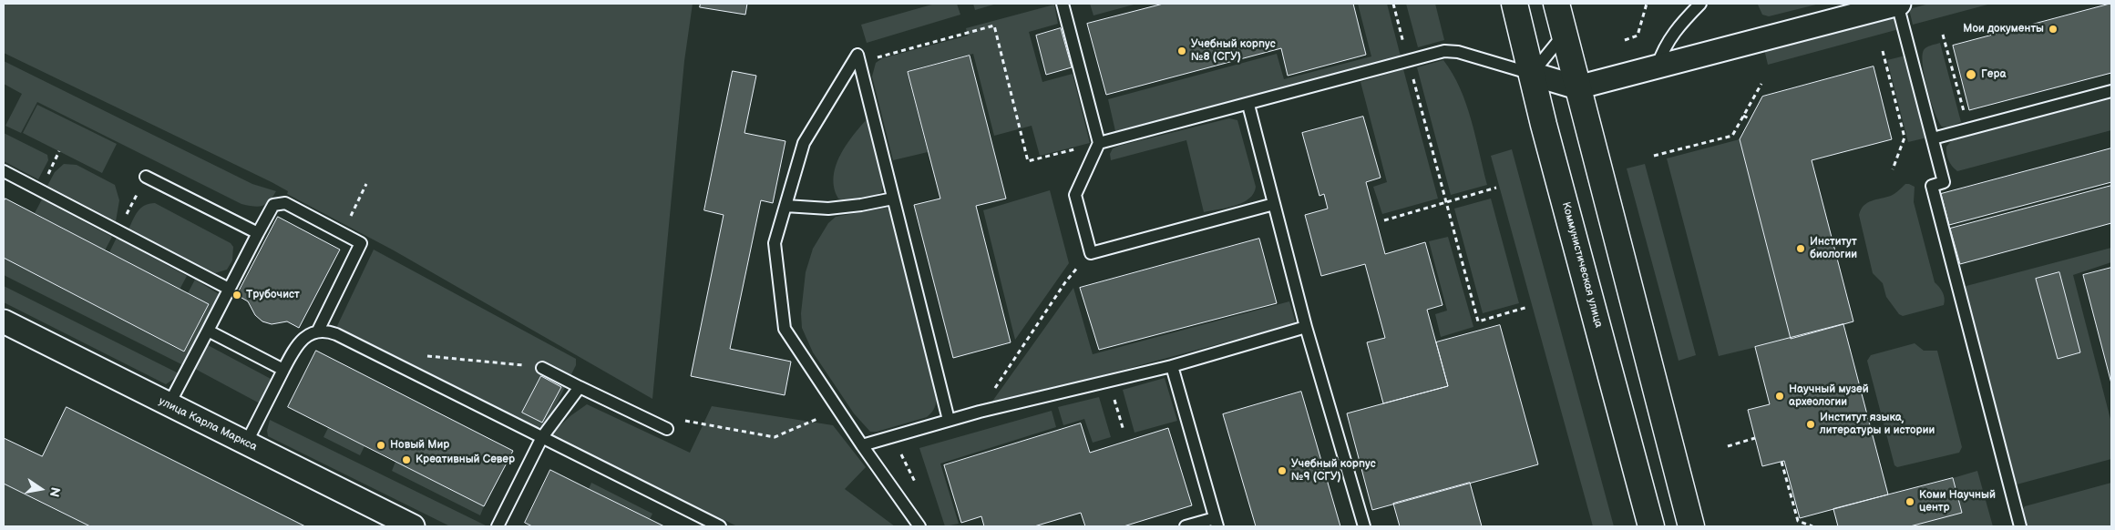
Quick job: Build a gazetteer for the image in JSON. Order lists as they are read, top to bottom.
{
  "streets": {
    "main road": ["Коммунистическая улица"],
    "street": ["улица Карла Маркса"]
  },
  "places": [
    "Мои документы",
    "Учебный корпус №8 (СГУ)",
    "Гера",
    "Институт биологии",
    "Трубочист",
    "Научный музей археологии",
    "Институт языка, литературы и истории",
    "Новый Мир",
    "Креативный Север",
    "Учебный корпус №9 (СГУ)",
    "Коми Научный центр"
  ],
  "north": "right"
}
